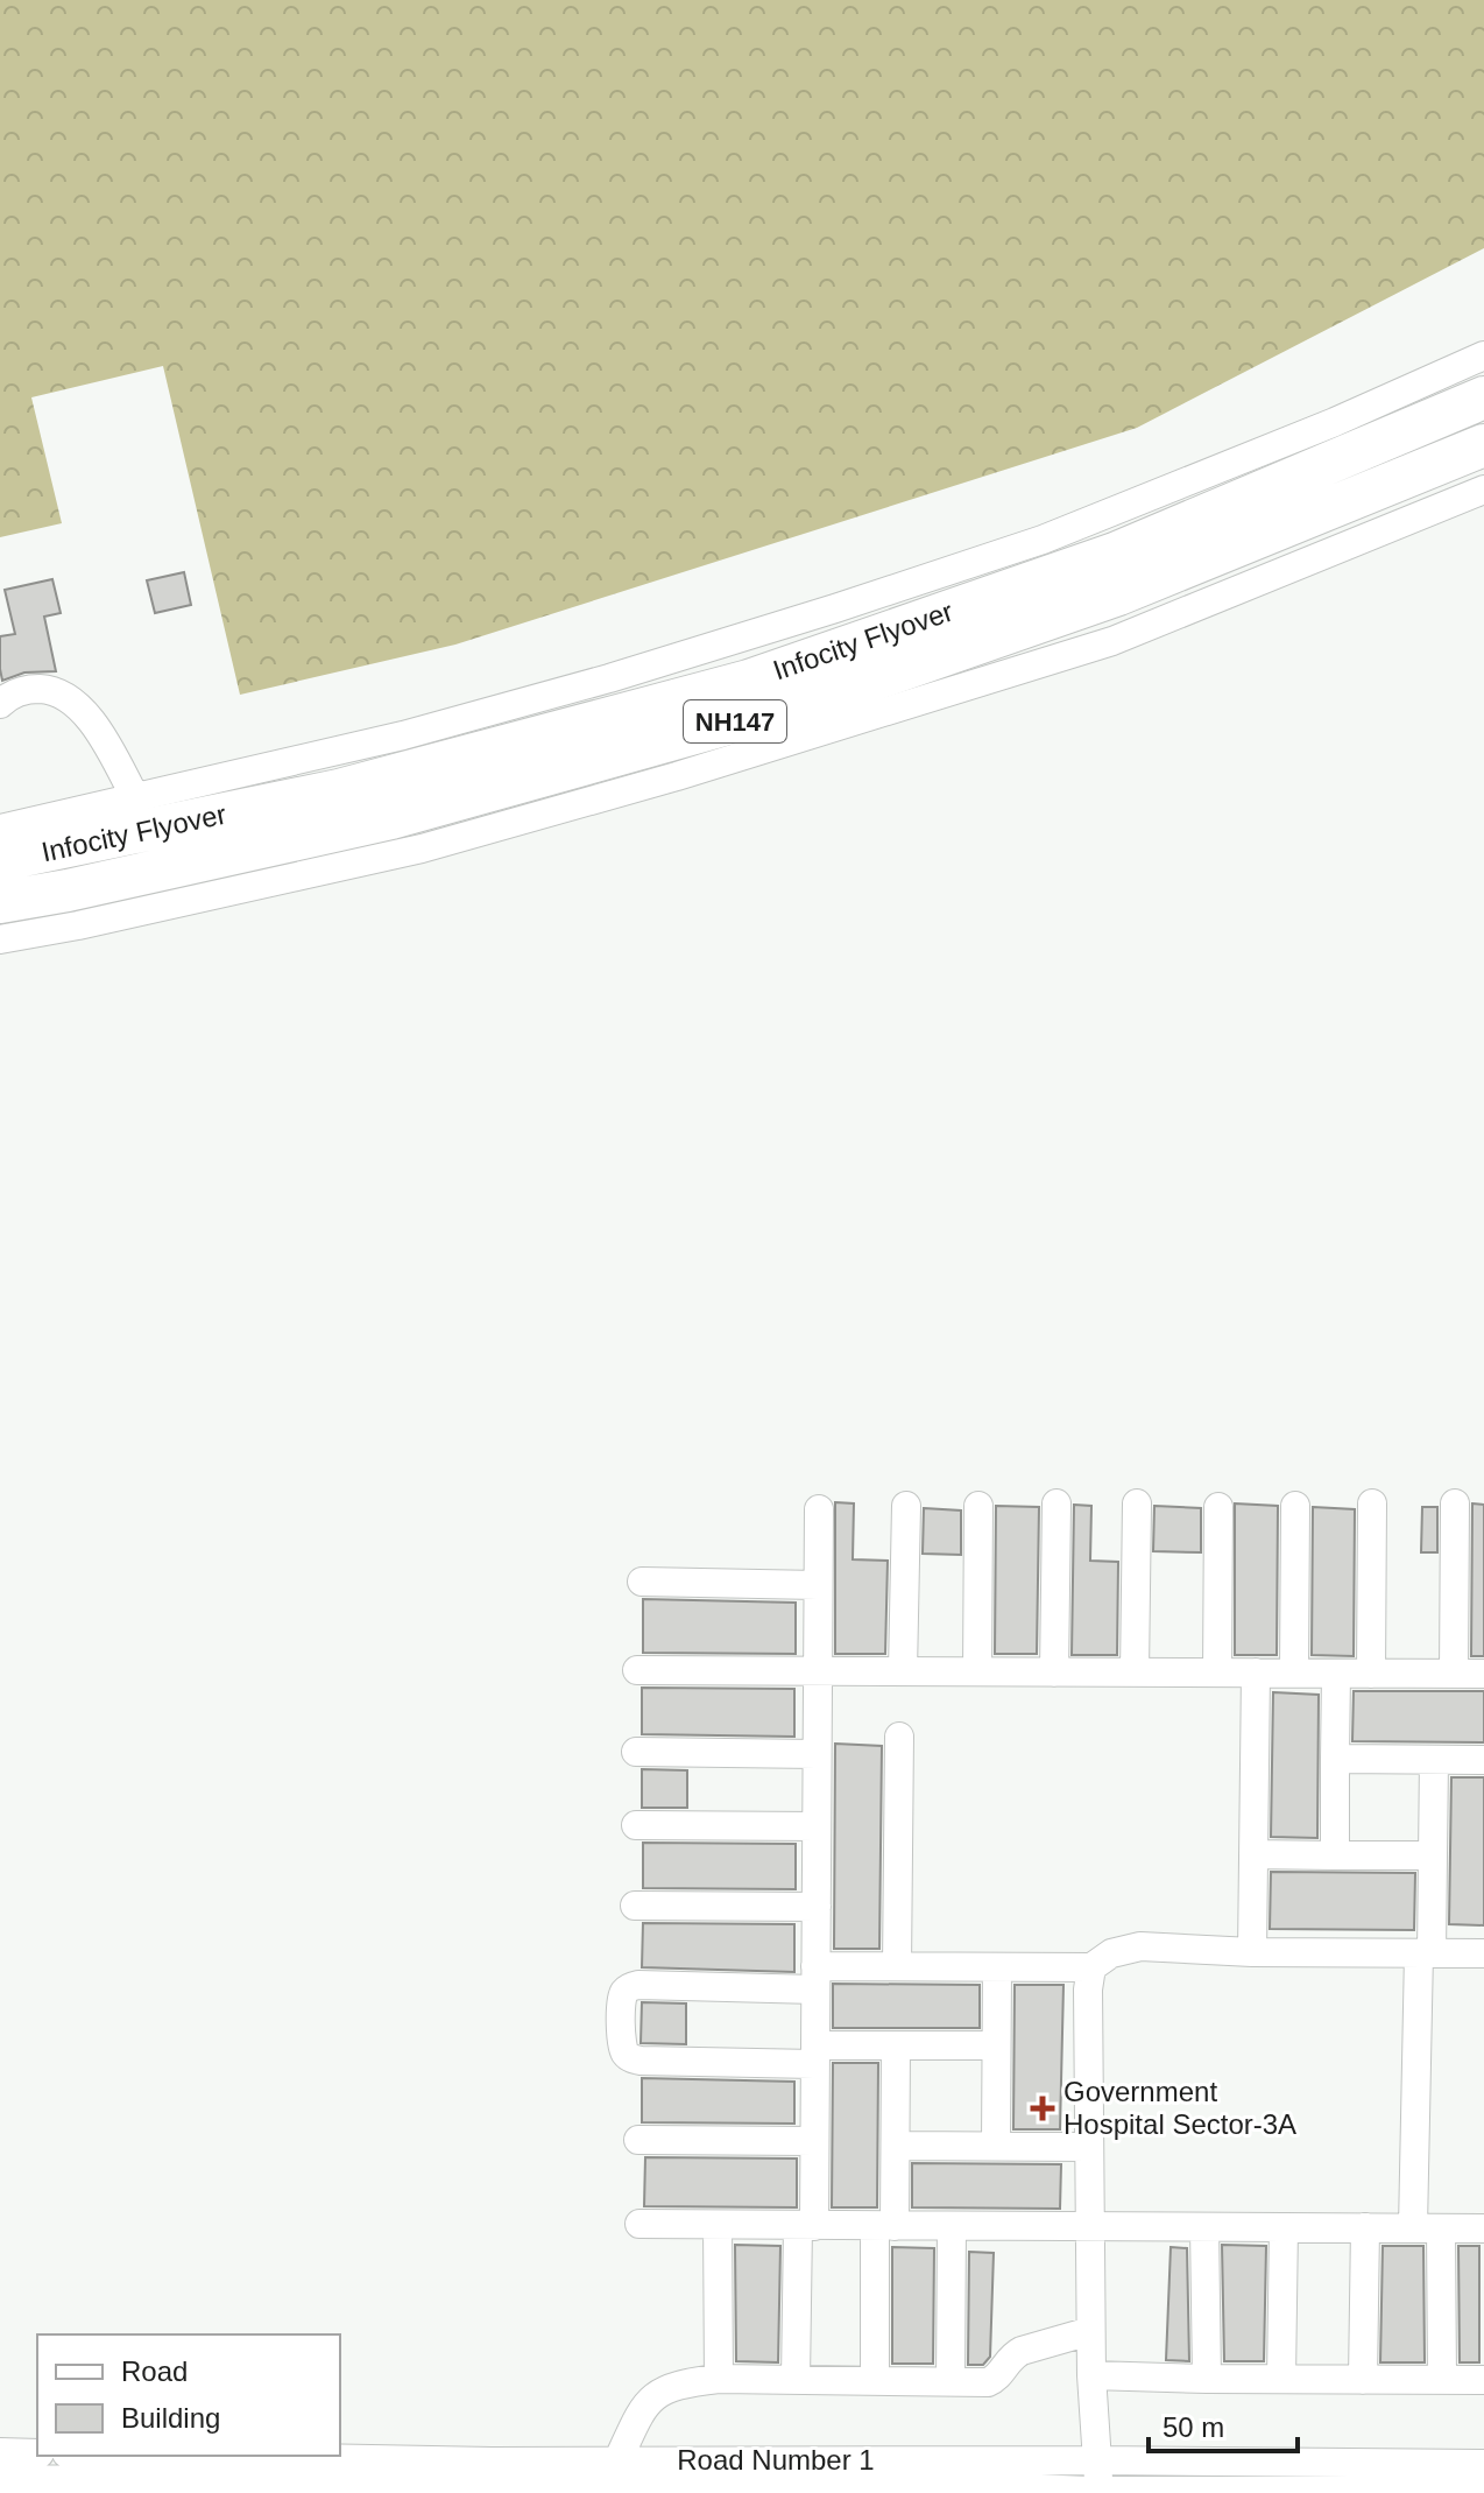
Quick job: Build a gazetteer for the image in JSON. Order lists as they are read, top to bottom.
{
  "streets": {
    "highway": ["Infocity Flyover", "NH147"],
    "street": ["Road Number 1"]
  },
  "places": {
    "health": ["Government Hospital Sector-3A"]
  },
  "legend": ["Road", "Building"],
  "scale_bar": "50 m"
}
